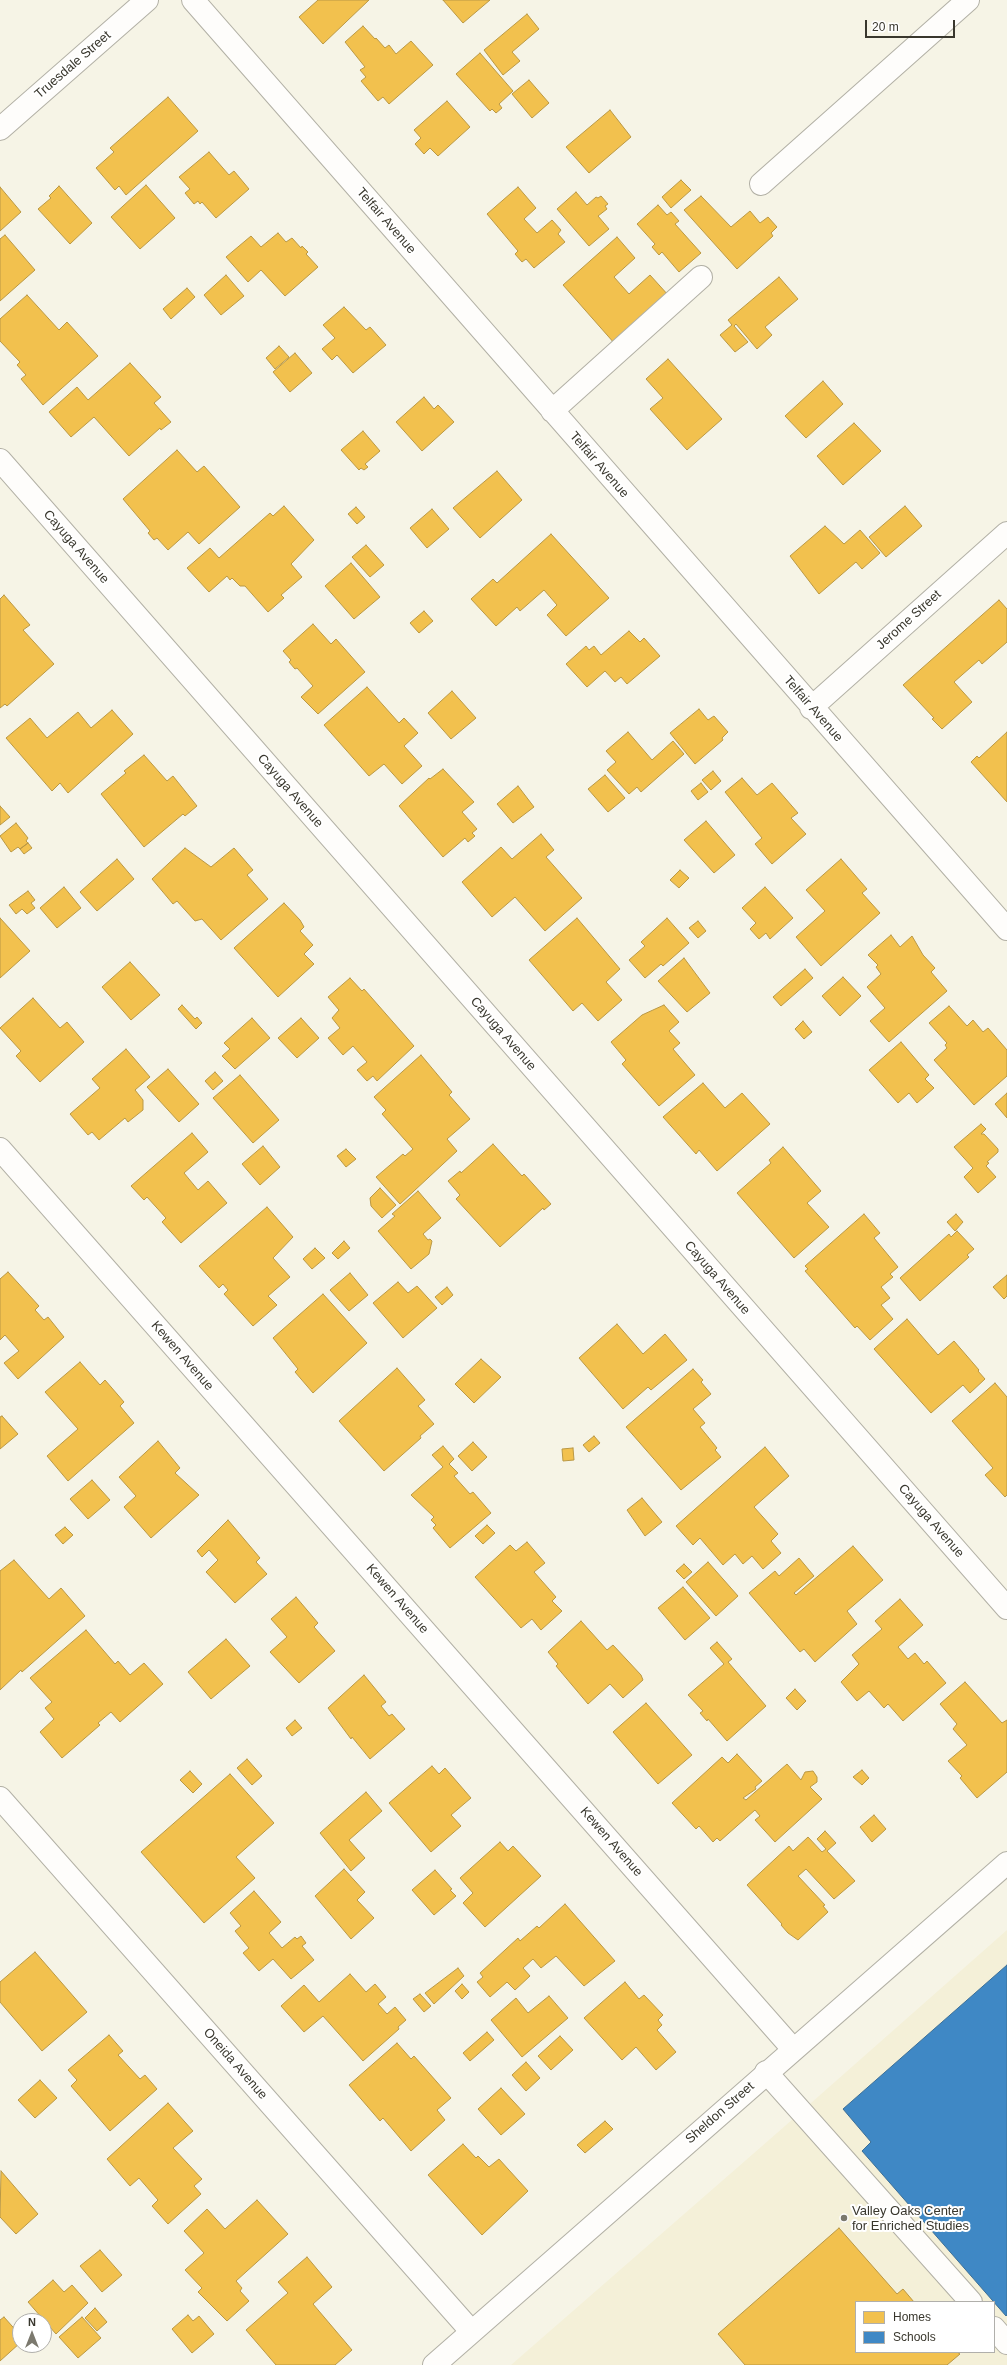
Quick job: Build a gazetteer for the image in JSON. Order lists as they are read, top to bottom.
{
  "streets": {
    "street": [
      "Truesdale Street",
      "Telfair Avenue",
      "Cayuga Avenue",
      "Jerome Street",
      "Kewen Avenue",
      "Oneida Avenue",
      "Sheldon Street"
    ]
  },
  "crossings": [
    ["Telfair Avenue", "Jerome Street"],
    ["Kewen Avenue", "Sheldon Street"],
    ["Oneida Avenue", "Sheldon Street"]
  ],
  "places": ["Valley Oaks Center for Enriched Studies"],
  "legend": ["Homes", "Schools"],
  "scale_bar": "20 m",
  "north": "top"
}
